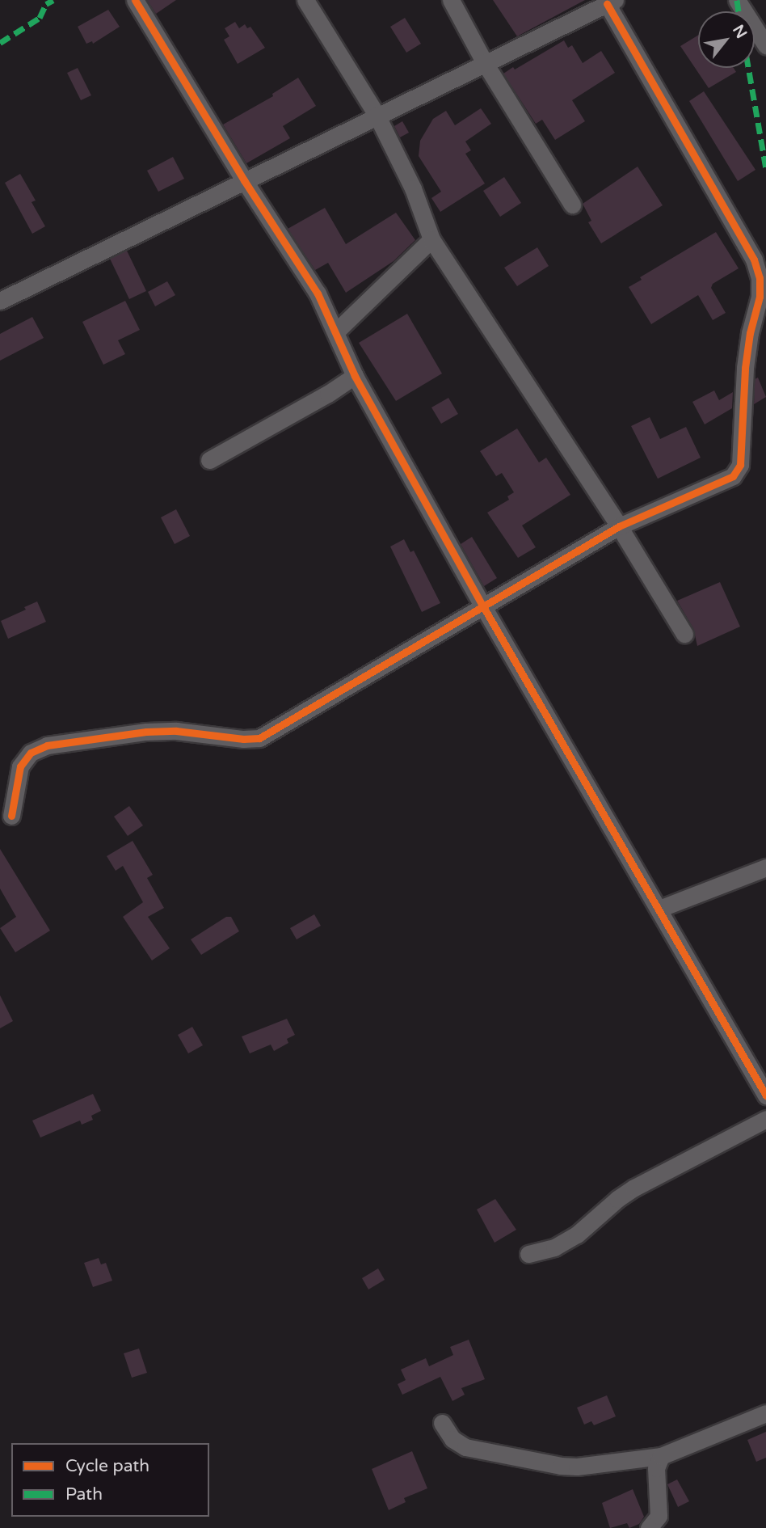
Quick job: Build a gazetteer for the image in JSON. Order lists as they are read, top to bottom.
{
  "legend": ["Cycle path", "Path"],
  "north": "top right"
}
